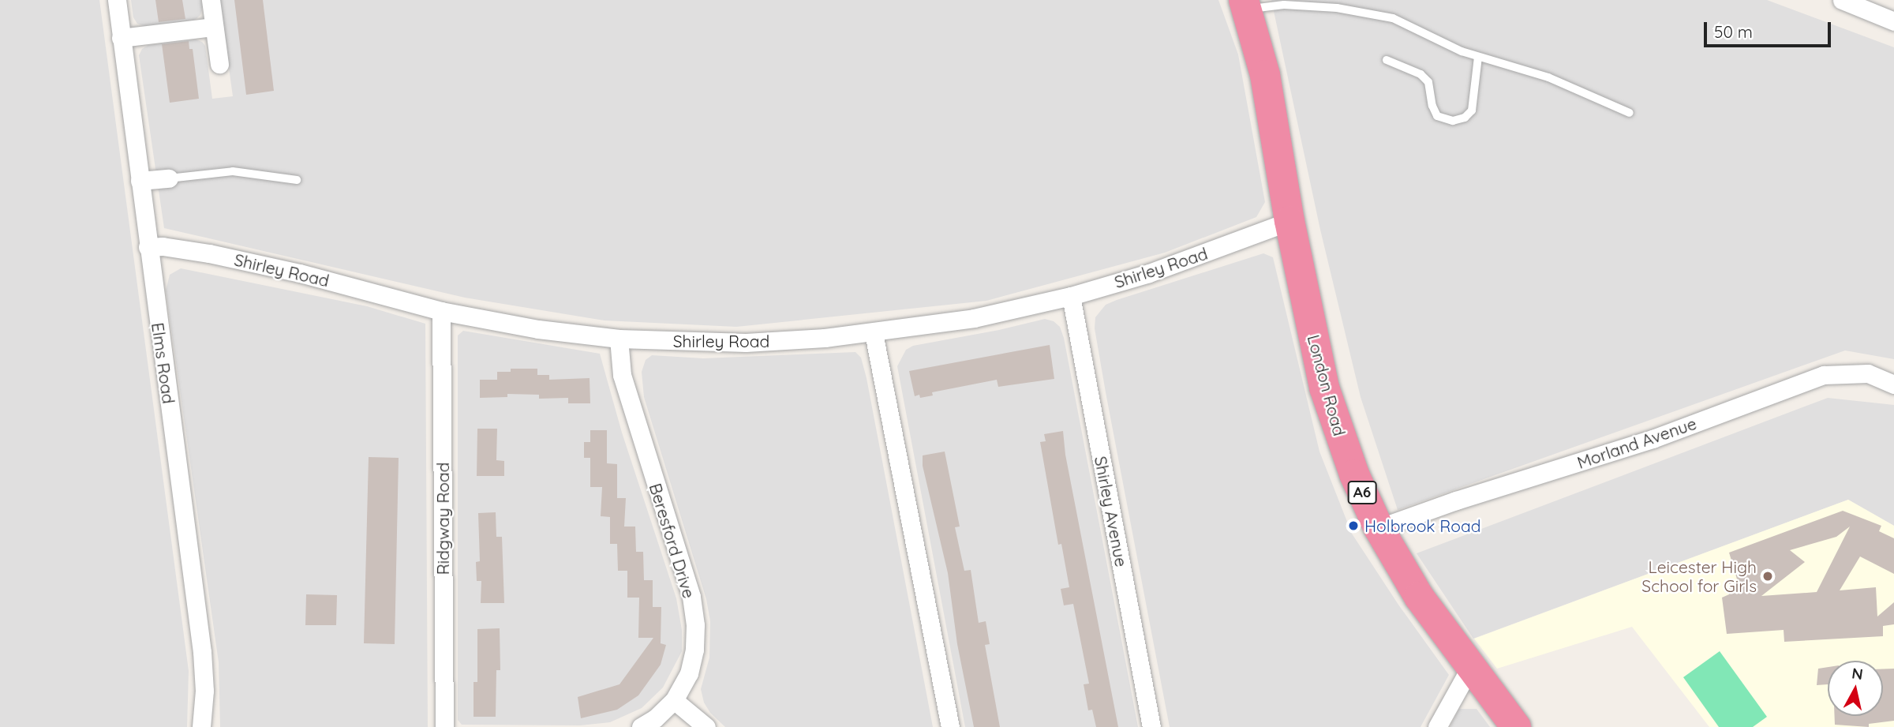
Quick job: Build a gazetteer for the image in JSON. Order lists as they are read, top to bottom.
{
  "streets": {
    "highway": ["London Road", "A6"],
    "street": [
      "Shirley Road",
      "Elms Road",
      "Morland Avenue",
      "Shirley Avenue",
      "Ridgway Road",
      "Beresford Drive"
    ]
  },
  "crossings": [
    ["Shirley Road", "Elms Road"],
    ["Shirley Road", "London Road"],
    ["Shirley Road", "Shirley Avenue"],
    ["Shirley Road", "Ridgway Road"],
    ["Shirley Road", "Beresford Drive"],
    ["London Road", "Morland Avenue"]
  ],
  "places": ["Holbrook Road", "Leicester High School for Girls"],
  "scale_bar": "50 m",
  "north": "top"
}
